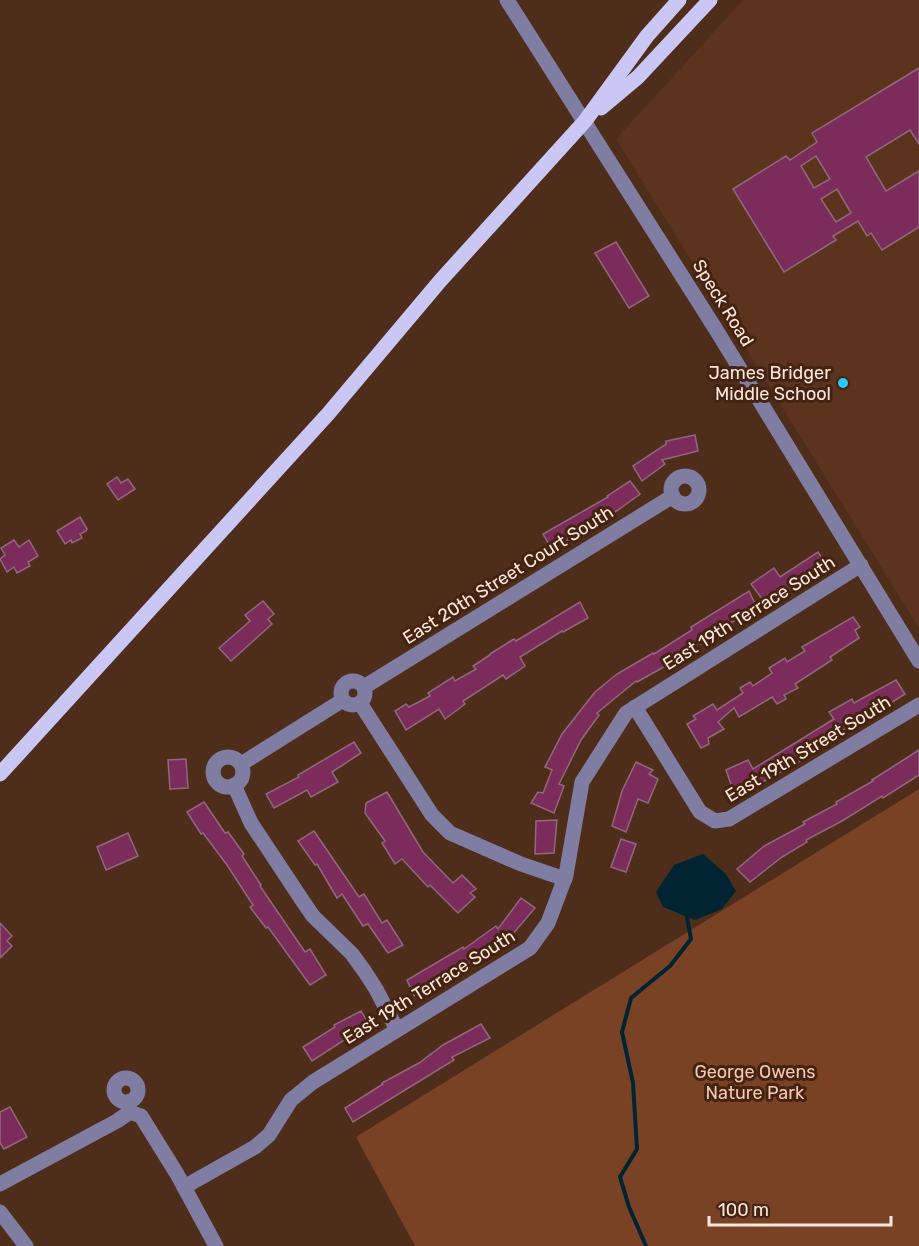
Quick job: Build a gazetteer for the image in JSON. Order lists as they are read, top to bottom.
{
  "streets": {
    "street": [
      "Speck Road",
      "East 20th Street Court South",
      "East 19th Terrace South",
      "East 19th Street South"
    ]
  },
  "crossings": [
    ["Speck Road", "East 19th Terrace South"],
    ["East 19th Terrace South", "East 19th Street South"]
  ],
  "parks": ["George Owens Nature Park"],
  "places": ["James Bridger Middle School"],
  "scale_bar": "100 m"
}
